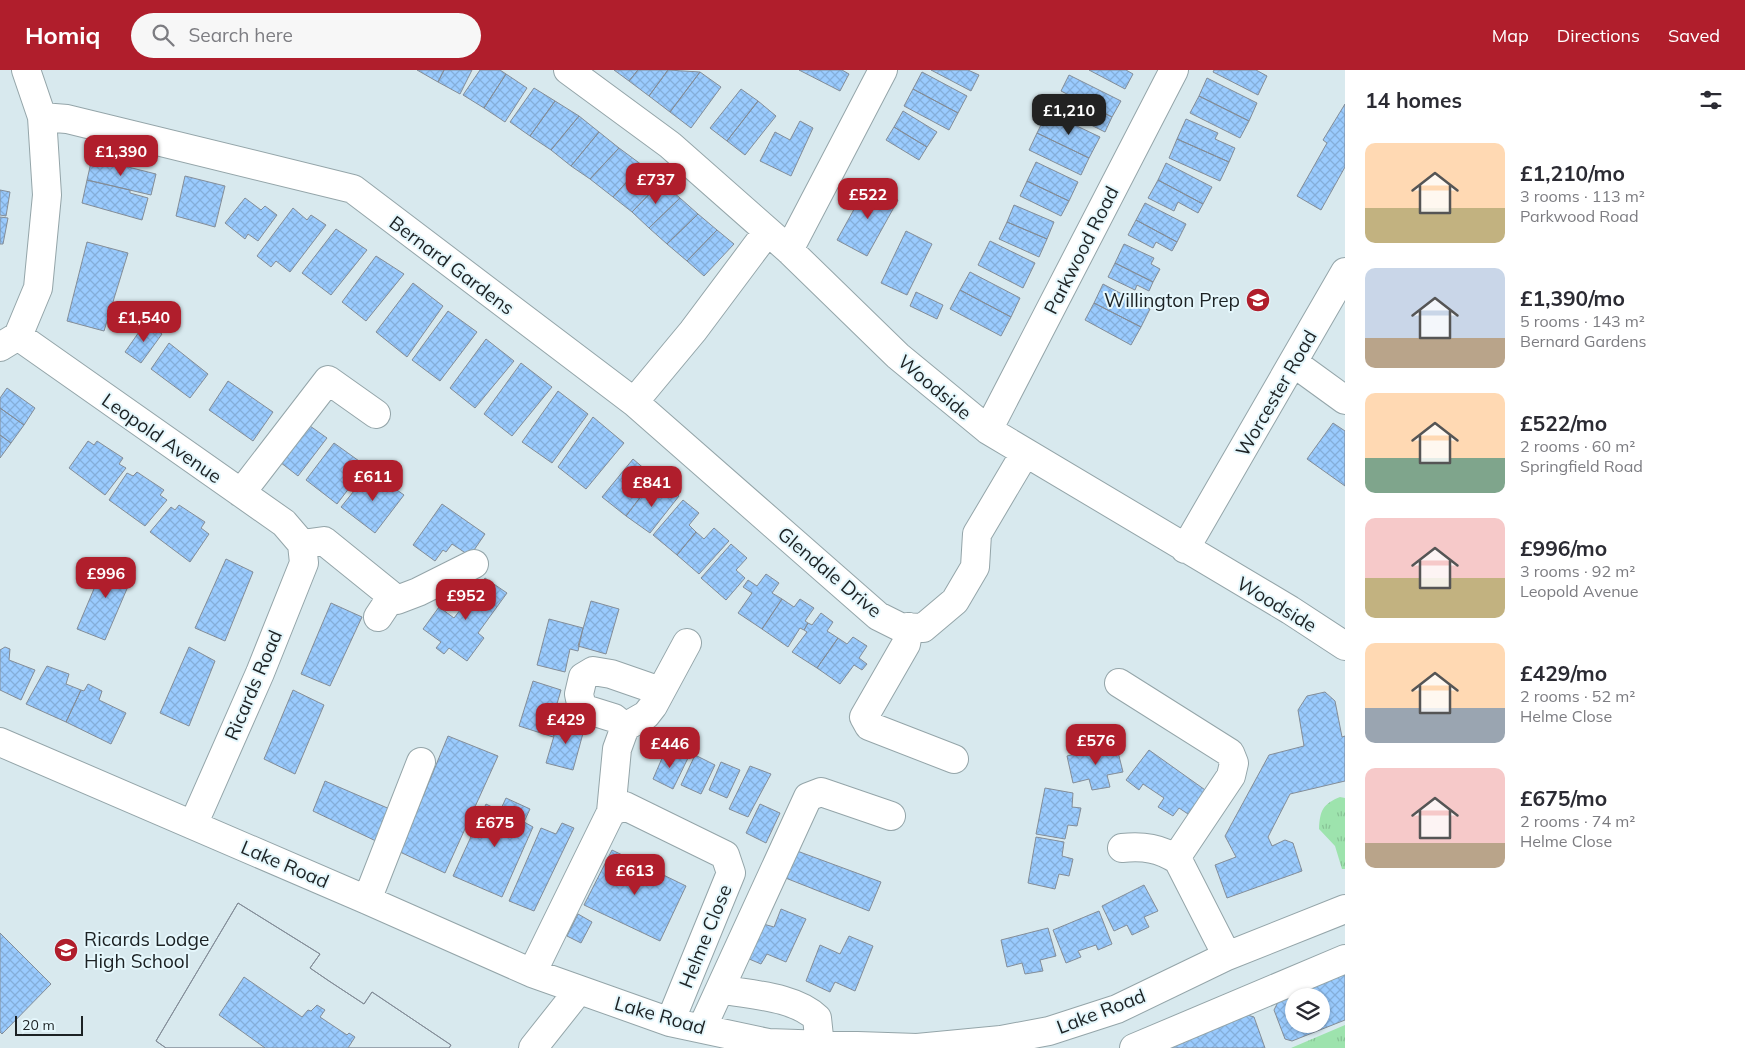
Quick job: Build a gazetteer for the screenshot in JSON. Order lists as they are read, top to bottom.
{
  "streets": {
    "street": [
      "Parkwood Road",
      "Bernard Gardens",
      "Woodside",
      "Worcester Road",
      "Leopold Avenue",
      "Glendale Drive",
      "Ricards Road",
      "Lake Road",
      "Helme Close"
    ]
  },
  "crossings": [
    ["Parkwood Road", "Woodside"],
    ["Bernard Gardens", "Glendale Drive"],
    ["Woodside", "Worcester Road"],
    ["Leopold Avenue", "Ricards Road"],
    ["Ricards Road", "Lake Road"],
    ["Lake Road", "Helme Close"]
  ],
  "places": {
    "school or university": ["Willington Prep", "Ricards Lodge High School"]
  },
  "scale_bar": "20 m",
  "page": {
    "header": "Homiq",
    "search": "Search here",
    "nav": ["Map", "Directions", "Saved"],
    "heading": "14 homes",
    "price": [
      "£1,210",
      "£1,390",
      "£737",
      "£522",
      "£1,540",
      "£611",
      "£841",
      "£996",
      "£952",
      "£429",
      "£576",
      "£446",
      "£675",
      "£613"
    ],
    "list": [
      {
        "name": "£1,210/mo",
        "note": "3 rooms · 113 m² · Parkwood Road"
      },
      {
        "name": "£1,390/mo",
        "note": "5 rooms · 143 m² · Bernard Gardens"
      },
      {
        "name": "£522/mo",
        "note": "2 rooms · 60 m² · Springfield Road"
      },
      {
        "name": "£996/mo",
        "note": "3 rooms · 92 m² · Leopold Avenue"
      },
      {
        "name": "£429/mo",
        "note": "2 rooms · 52 m² · Helme Close"
      },
      {
        "name": "£675/mo",
        "note": "2 rooms · 74 m² · Helme Close"
      }
    ],
    "scale": "20 m"
  }
}
